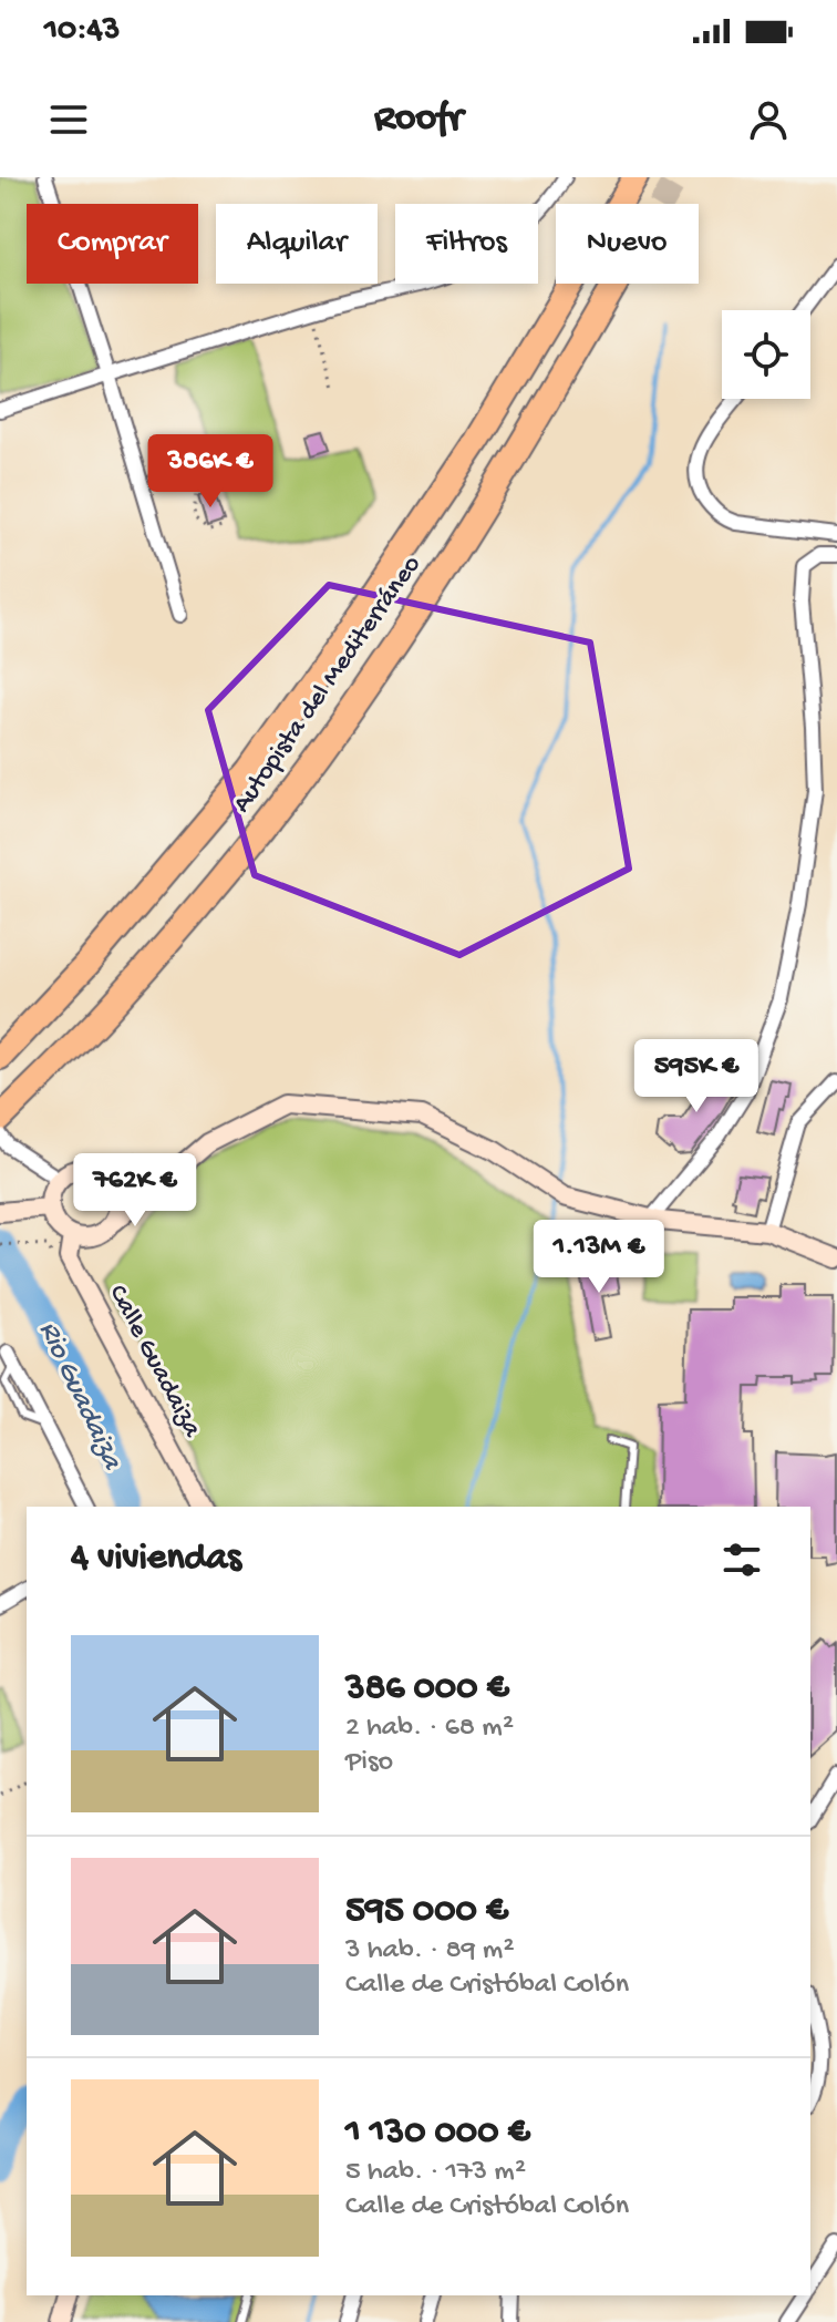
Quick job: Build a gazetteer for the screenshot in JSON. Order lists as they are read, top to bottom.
{
  "streets": {
    "highway": ["Autopista del Mediterráneo"],
    "street": ["Calle Guadaiza"]
  },
  "water": ["Rio Guadaiza"],
  "page": {
    "status": "10:43",
    "header": "Roofr",
    "chip": [
      "Comprar",
      "Alquilar",
      "Filtros",
      "Nuevo"
    ],
    "price": [
      "386K €",
      "595K €",
      "762K €",
      "1.13M €"
    ],
    "heading": "4 viviendas",
    "list": [
      {
        "name": "386 000 €",
        "note": "2 hab. · 68 m² · Piso"
      },
      {
        "name": "595 000 €",
        "note": "3 hab. · 89 m² · Calle de Cristóbal Colón"
      },
      {
        "name": "1 130 000 €",
        "note": "5 hab. · 173 m² · Calle de Cristóbal Colón"
      }
    ]
  }
}
